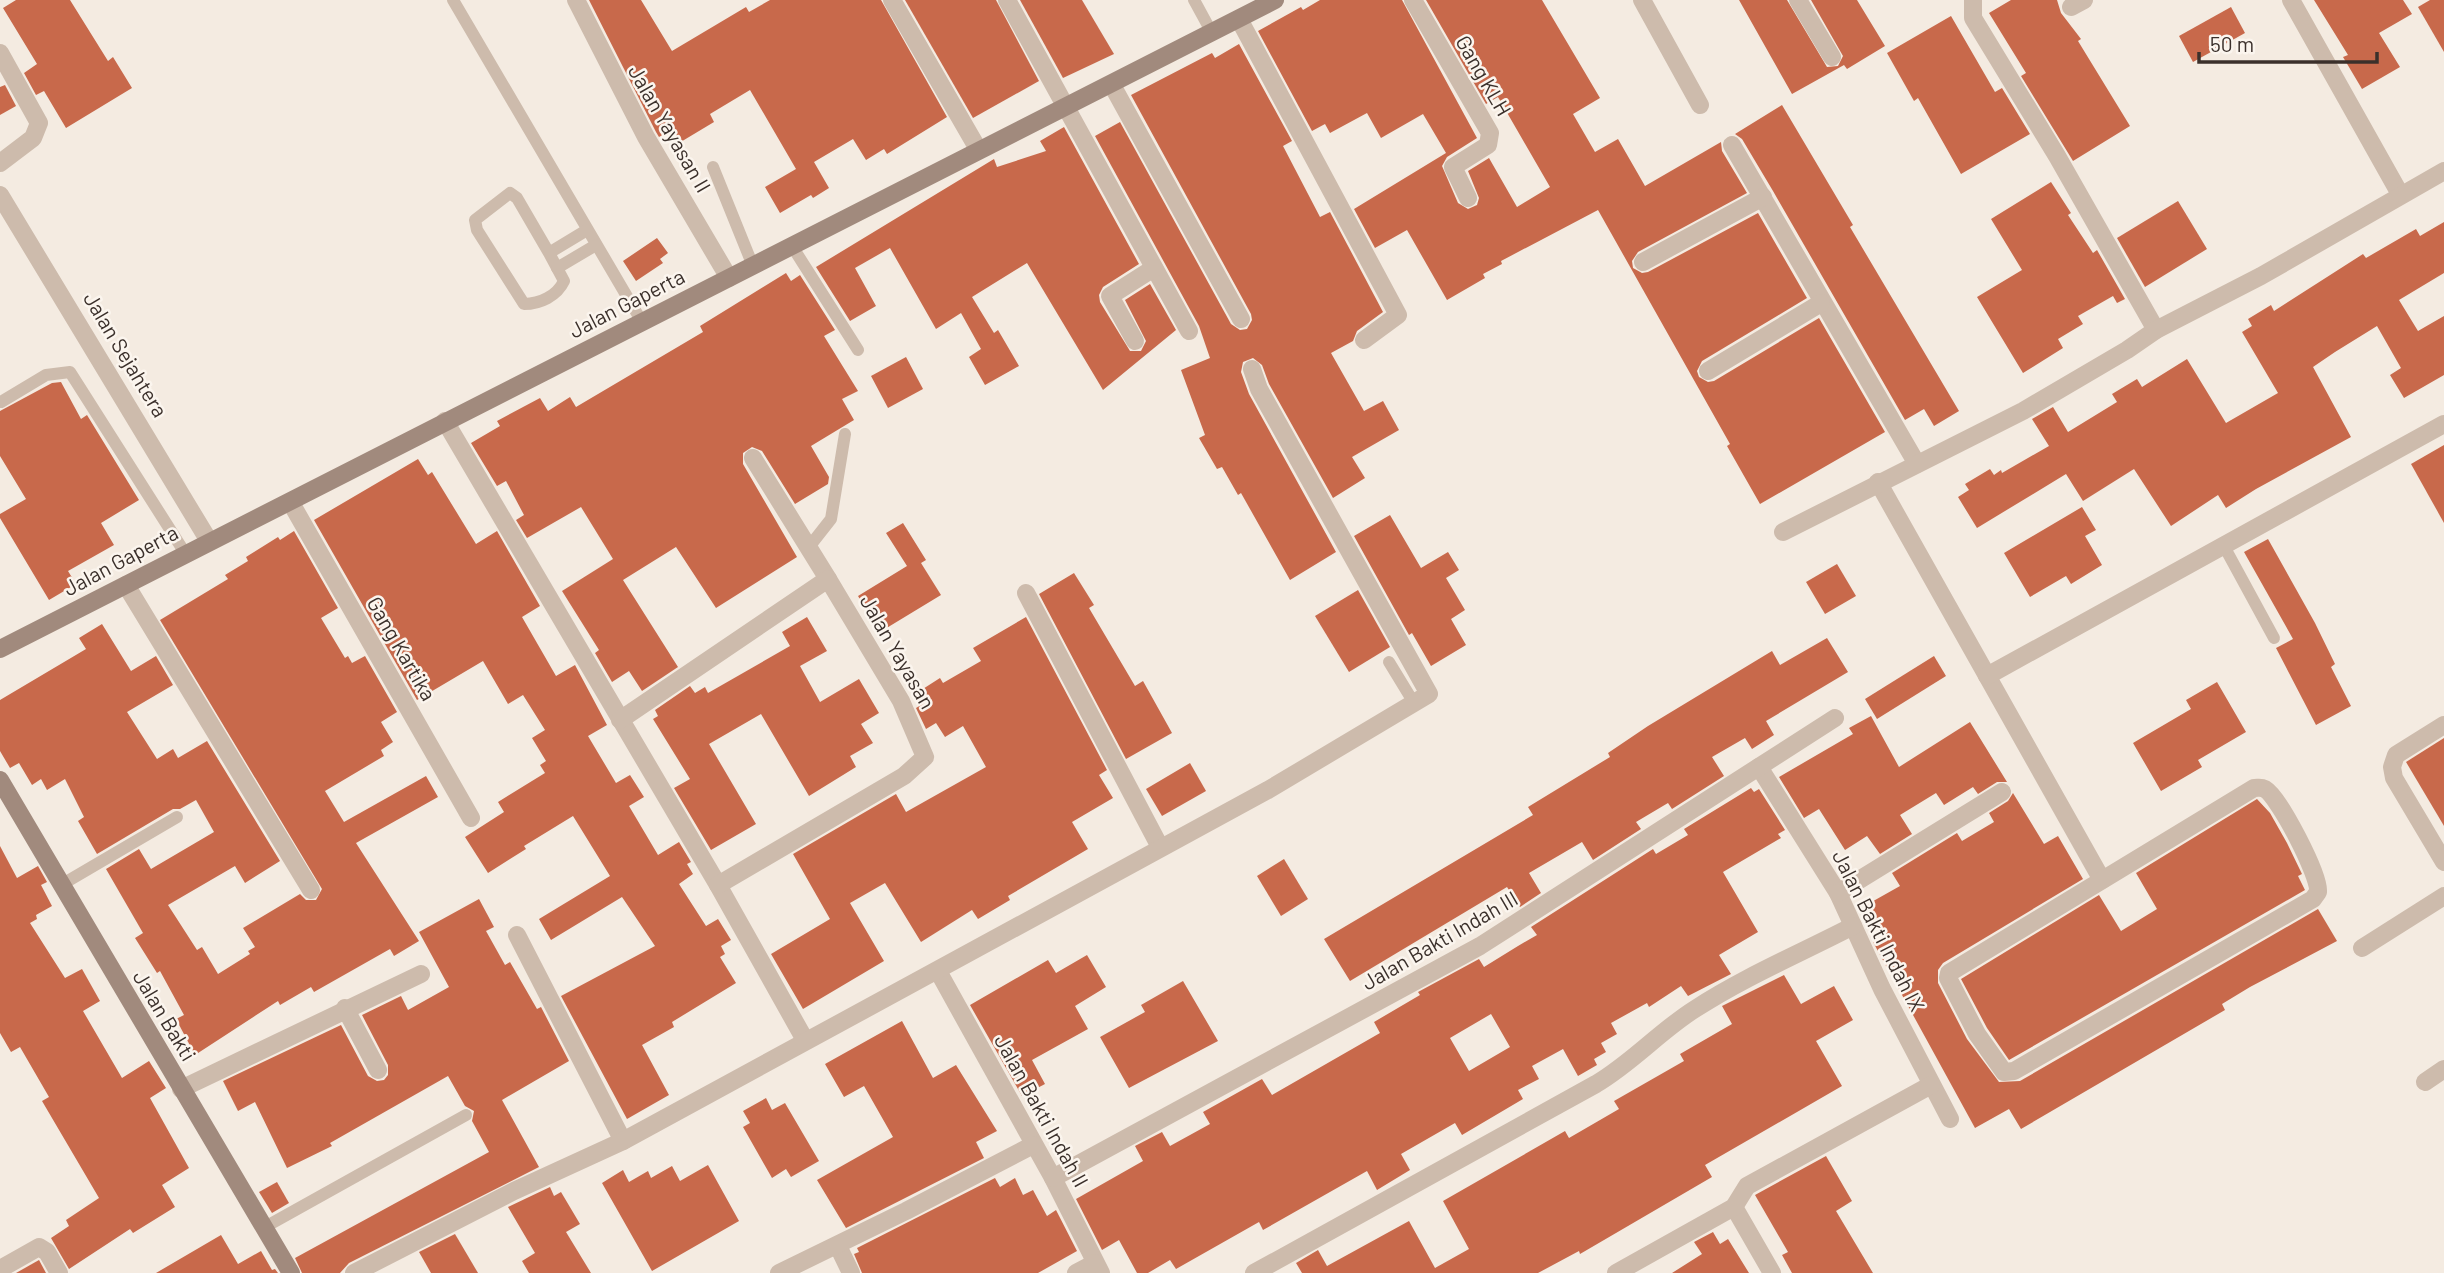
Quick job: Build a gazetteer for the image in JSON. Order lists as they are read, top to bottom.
{
  "streets": {
    "street": [
      "Gang KLH",
      "Jalan Yayasan II",
      "Jalan Gaperta",
      "Jalan Sejahtera",
      "Gang Kartika",
      "Jalan Yayasan",
      "Jalan Bakti Indah IX",
      "Jalan Bakti Indah III",
      "Jalan Bakti",
      "Jalan Bakti Indah II"
    ]
  },
  "crossings": [
    ["Jalan Yayasan II", "Jalan Gaperta"],
    ["Jalan Gaperta", "Jalan Sejahtera"],
    ["Jalan Gaperta", "Gang Kartika"],
    ["Jalan Bakti Indah IX", "Jalan Bakti Indah III"],
    ["Jalan Bakti Indah III", "Jalan Bakti Indah II"]
  ],
  "scale_bar": "50 m"
}
